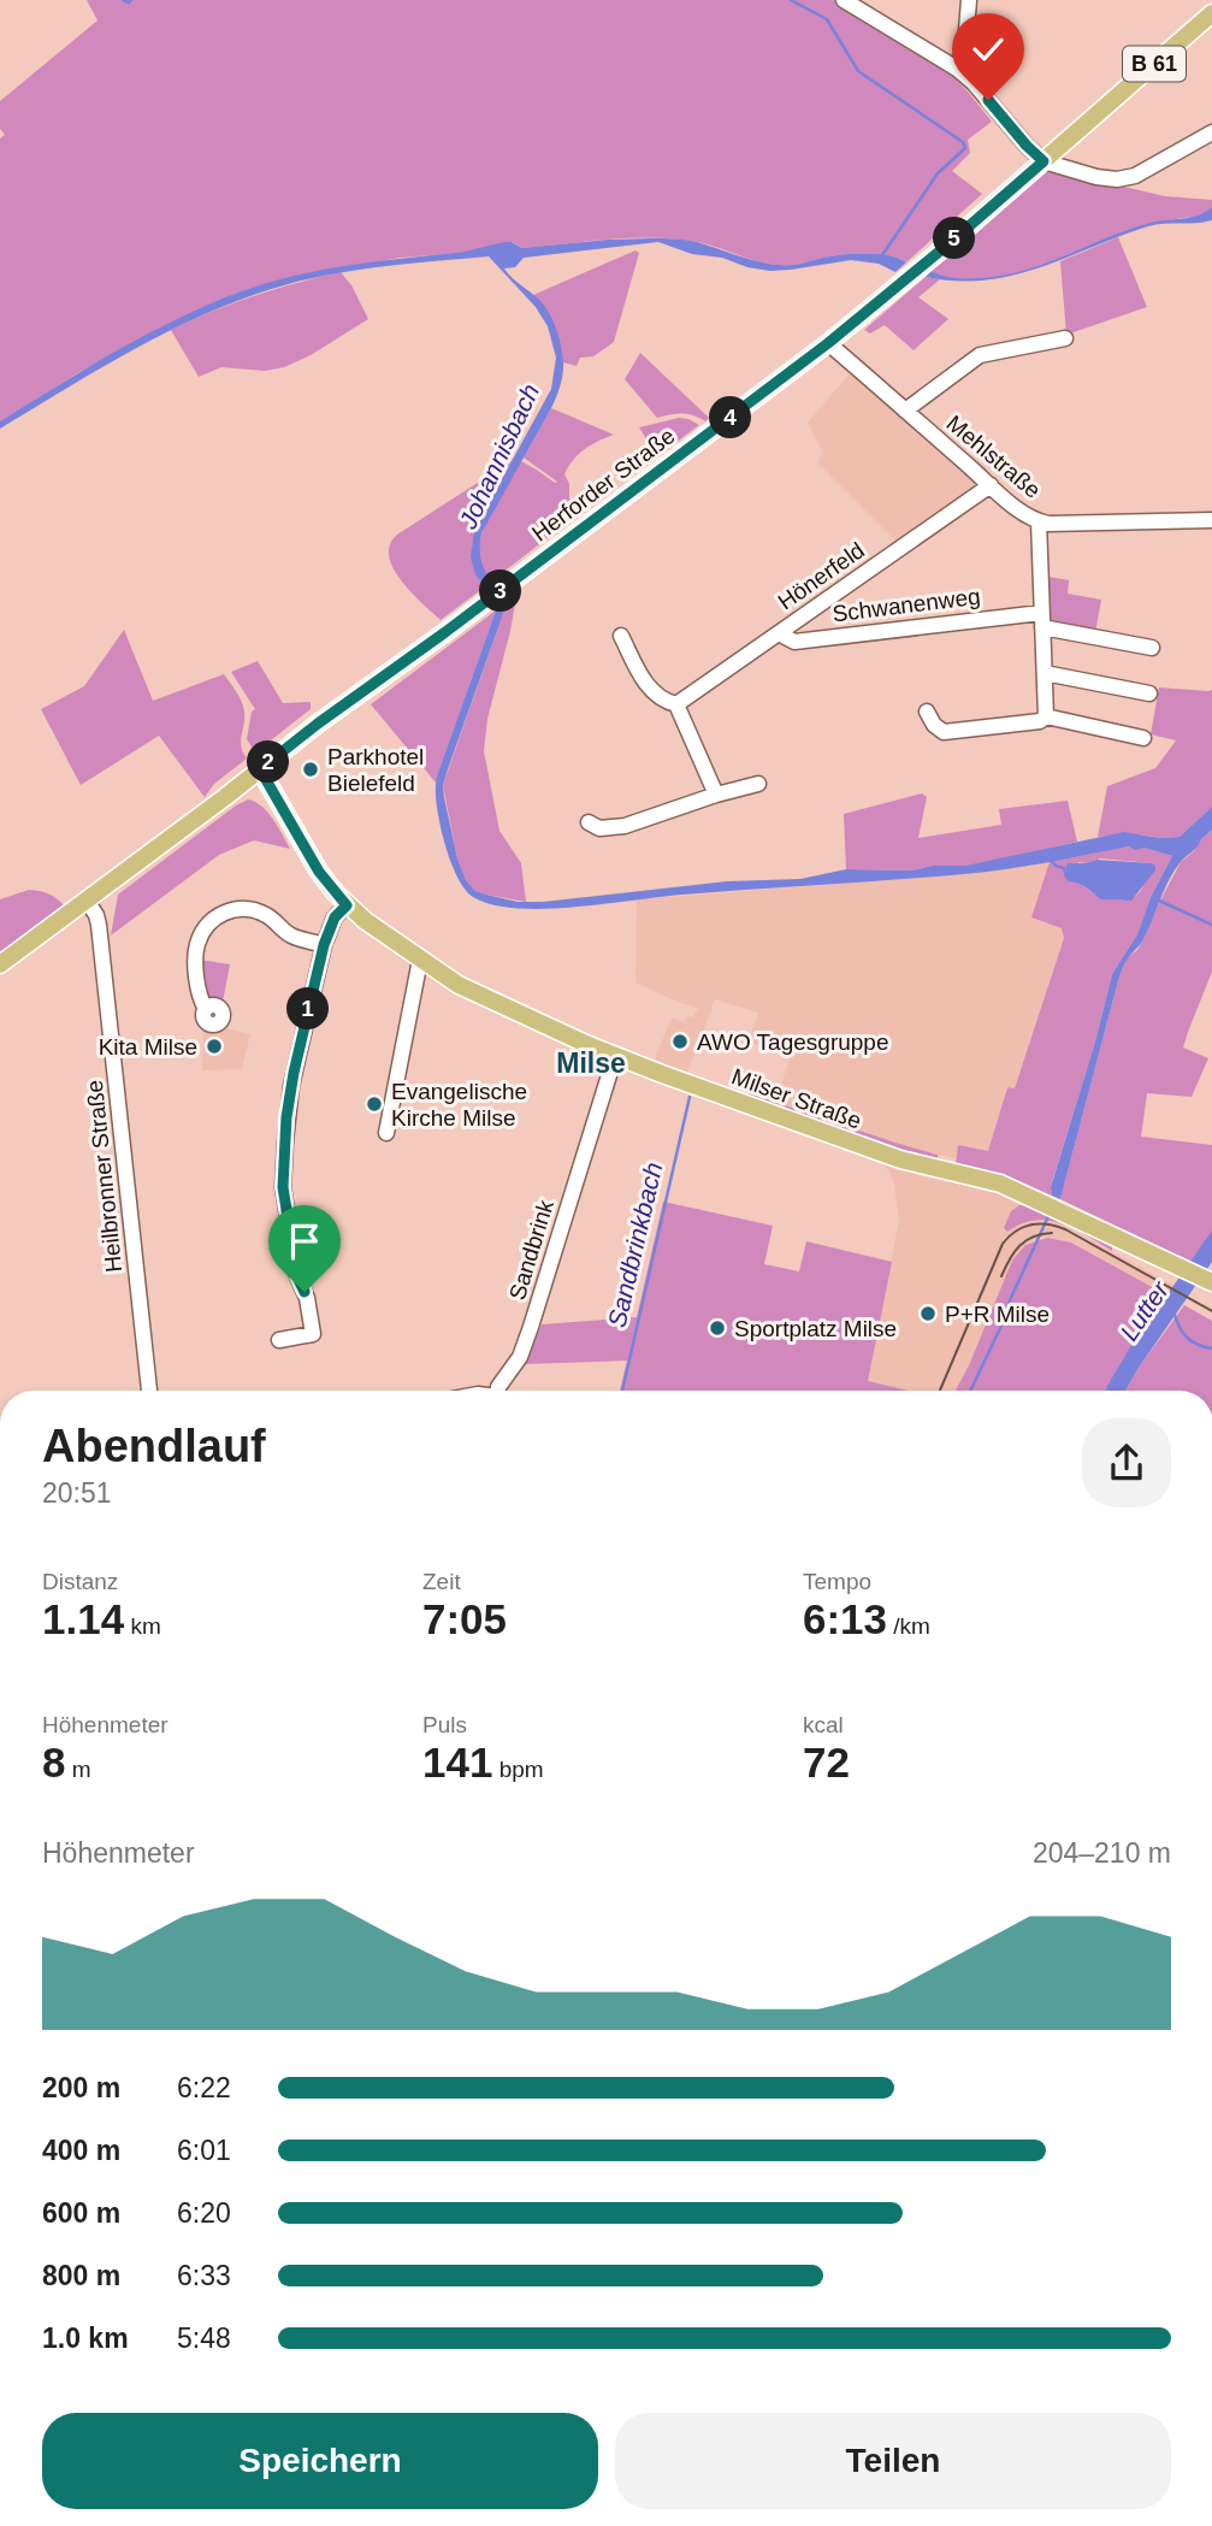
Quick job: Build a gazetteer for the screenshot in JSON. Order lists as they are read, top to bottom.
{
  "streets": {
    "main road": ["B 61", "Herforder Straße", "Milser Straße"],
    "street": [
      "Mehlstraße",
      "Hönerfeld",
      "Schwanenweg",
      "Heilbronner Straße",
      "Sandbrink"
    ]
  },
  "crossings": [
    ["Mehlstraße", "Herforder Straße"],
    ["Mehlstraße", "Hönerfeld"],
    ["Herforder Straße", "Milser Straße"],
    ["Herforder Straße", "Heilbronner Straße"],
    ["Hönerfeld", "Schwanenweg"],
    ["Milser Straße", "Sandbrink"]
  ],
  "districts": ["Milse"],
  "water": ["Johannisbach", "Sandbrinkbach", "Lutter"],
  "places": [
    "Parkhotel Bielefeld",
    "AWO Tagesgruppe",
    "Kita Milse",
    "Evangelische Kirche Milse",
    "P+R Milse",
    "Sportplatz Milse"
  ],
  "page": {
    "pins": [
      "5",
      "4",
      "3",
      "2",
      "1"
    ],
    "heading": ["Abendlauf", "20:51"],
    "stats": [
      ["Distanz", "1.14 km"],
      ["Zeit", "7:05"],
      ["Tempo", "6:13 /km"],
      ["Höhenmeter", "8 m"],
      ["Puls", "141 bpm"],
      ["kcal", "72"]
    ],
    "chart": ["Höhenmeter", "204–210 m"],
    "list": [
      {
        "name": "200 m",
        "note": "6:22"
      },
      {
        "name": "400 m",
        "note": "6:01"
      },
      {
        "name": "600 m",
        "note": "6:20"
      },
      {
        "name": "800 m",
        "note": "6:33"
      },
      {
        "name": "1.0 km",
        "note": "5:48"
      }
    ],
    "buttons": ["Speichern", "Teilen"]
  }
}
